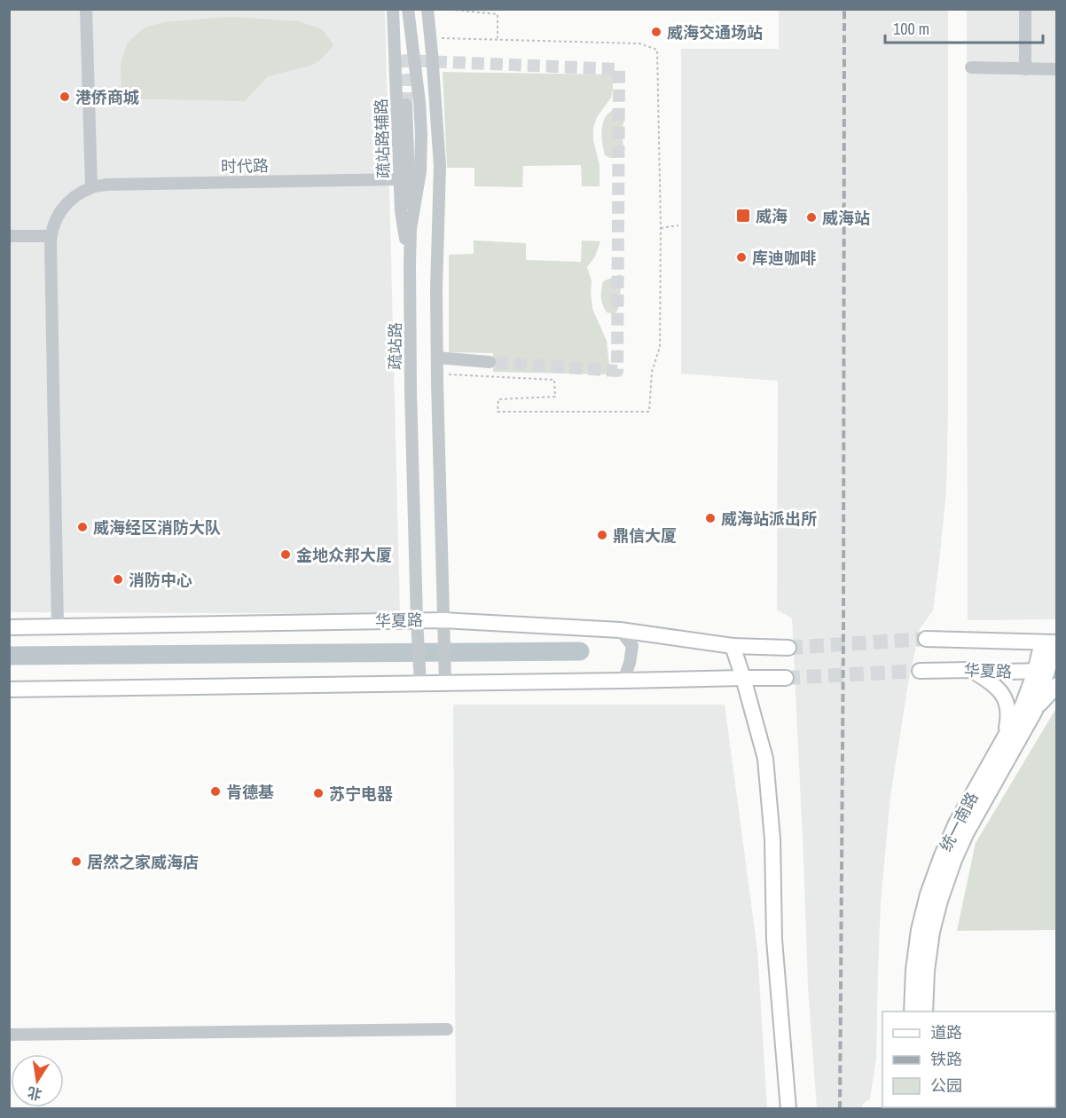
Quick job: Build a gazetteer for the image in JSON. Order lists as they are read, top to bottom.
{
  "streets": {
    "main road": ["华夏路", "统一南路"],
    "street": ["疏站路辅路", "时代路", "疏站路"]
  },
  "crossings": [
    ["疏站路辅路", "时代路"],
    ["疏站路辅路", "疏站路"],
    ["疏站路", "华夏路"],
    ["华夏路", "统一南路"]
  ],
  "places": {
    "other": [
      "威海交通场站",
      "港侨商城",
      "威海站",
      "库迪咖啡",
      "威海站派出所",
      "威海经区消防大队",
      "鼎信大厦",
      "金地众邦大厦",
      "消防中心",
      "肯德基",
      "苏宁电器",
      "居然之家威海店"
    ],
    "transit": ["威海"]
  },
  "legend": ["道路", "铁路", "公园"],
  "scale_bar": "100 m",
  "north": "bottom"
}
